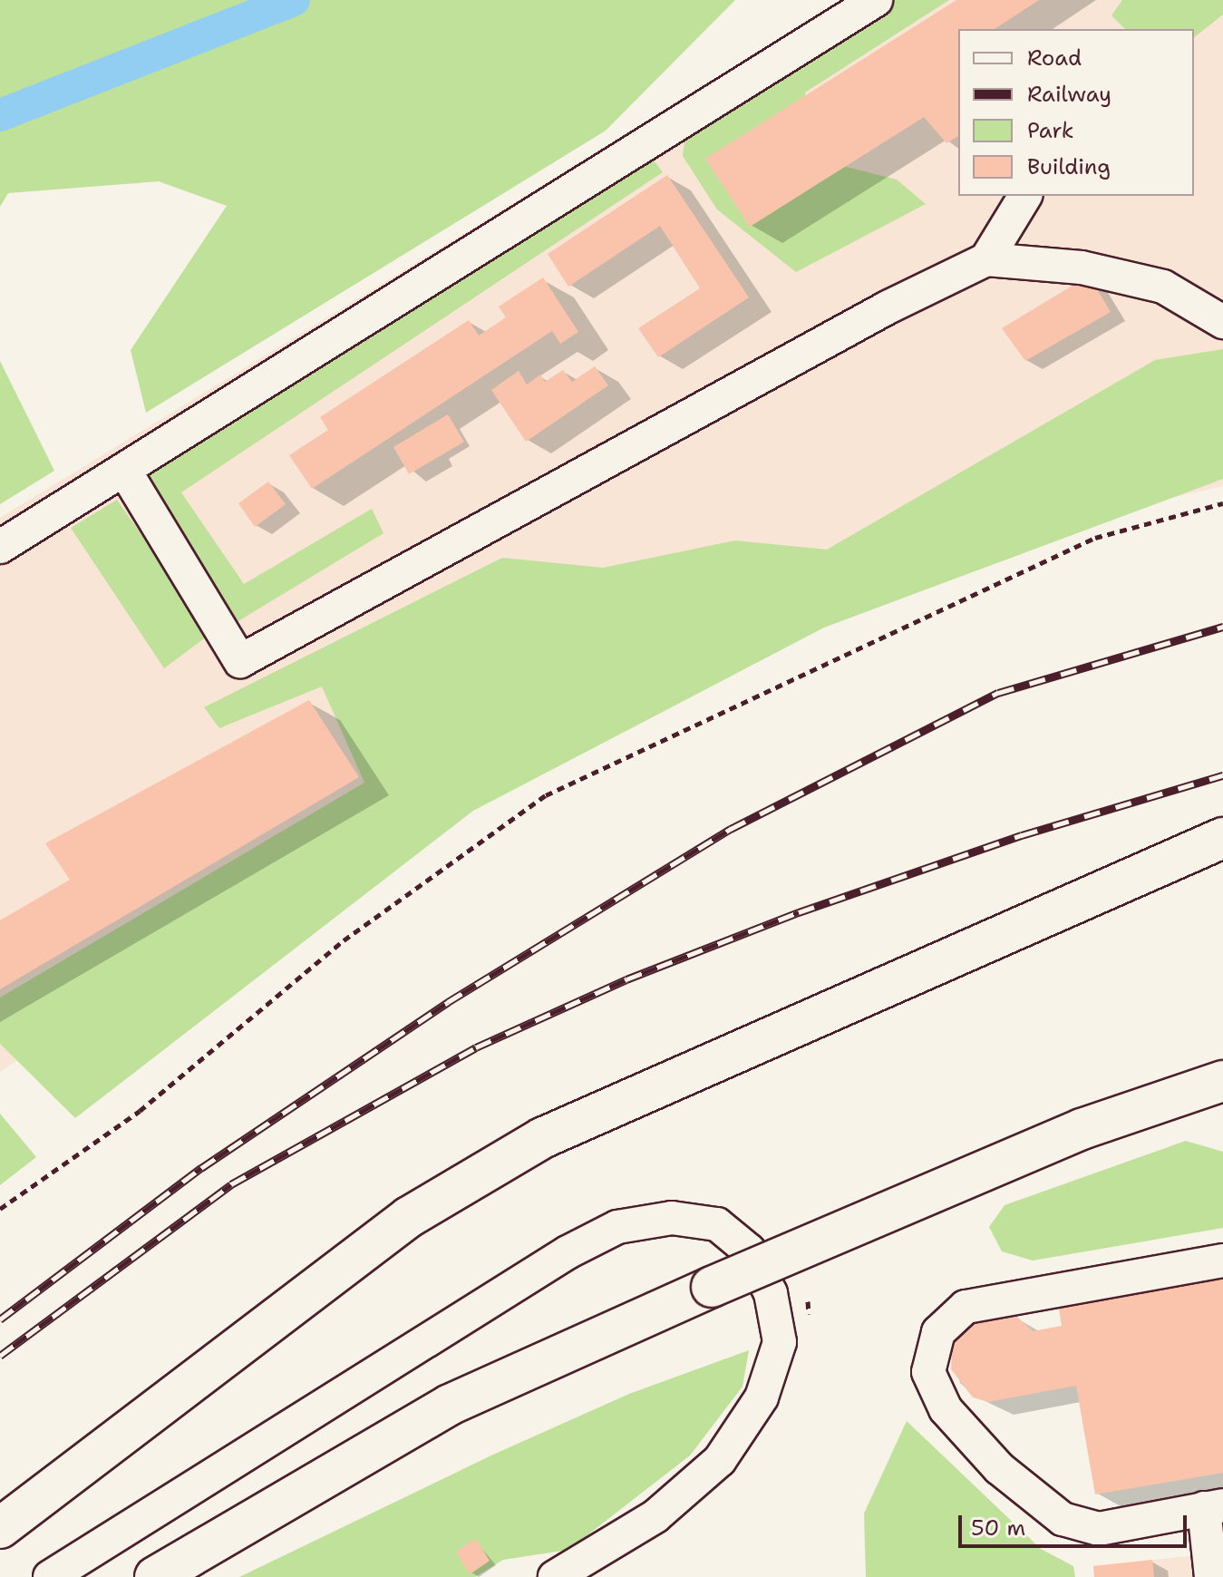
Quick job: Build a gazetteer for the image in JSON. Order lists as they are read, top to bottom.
{
  "legend": [
    "Road",
    "Railway",
    "Park",
    "Building"
  ],
  "scale_bar": "50 m"
}
